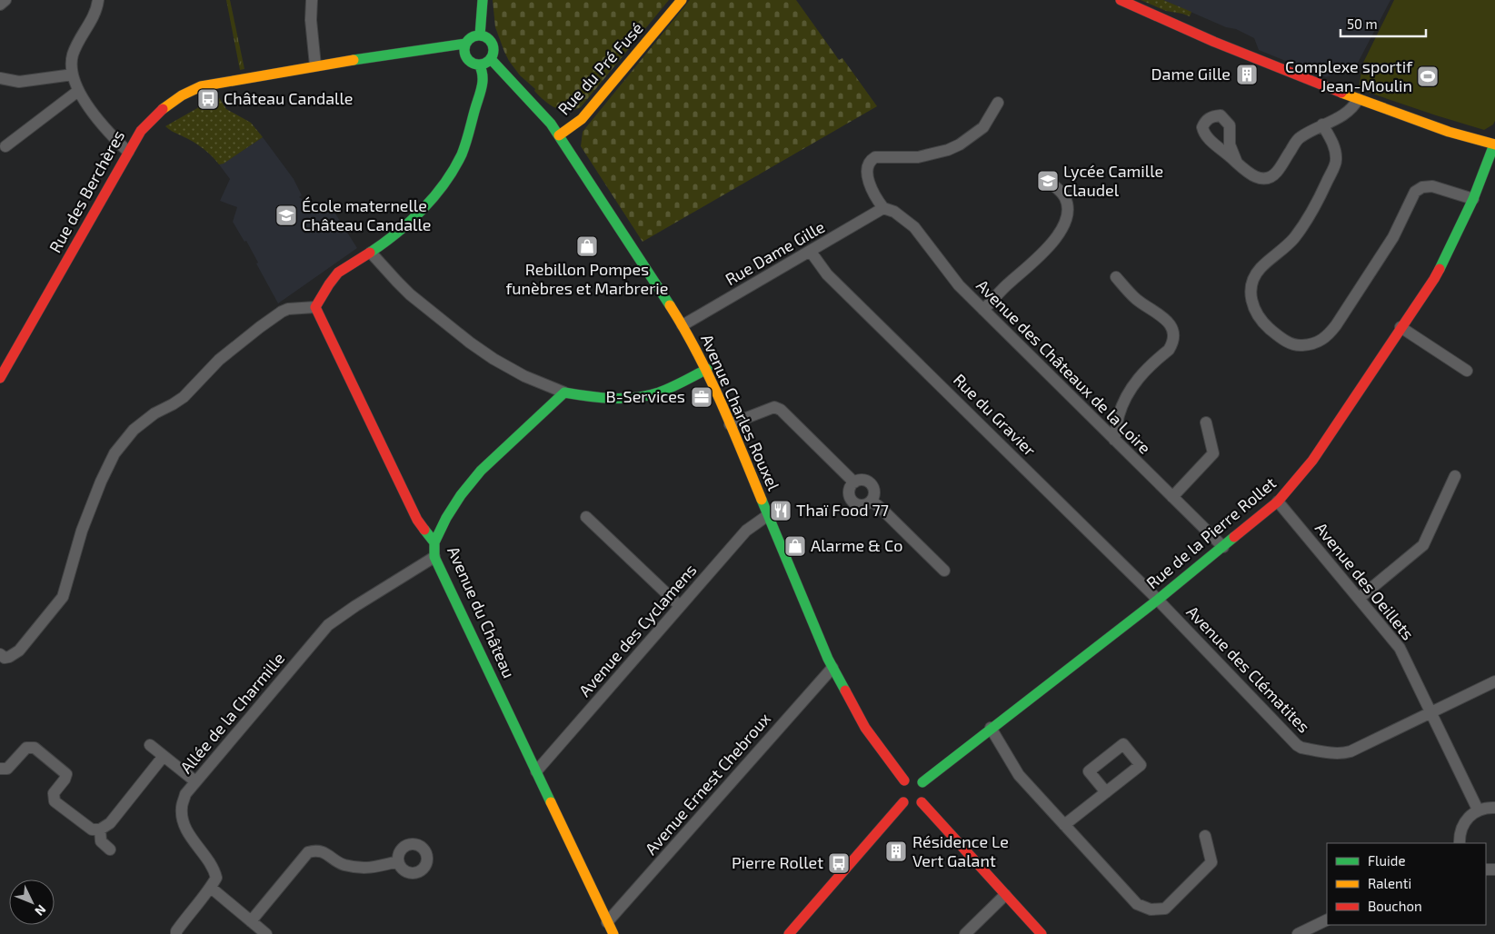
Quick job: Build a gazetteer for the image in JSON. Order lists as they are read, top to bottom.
{
  "streets": {
    "street": [
      "Rue du Pré Fusé",
      "Rue des Berchères",
      "Rue Dame Gille",
      "Avenue des Châteaux de la Loire",
      "Avenue Charles Rouxel",
      "Rue du Gravier",
      "Rue de la Pierre Rollet",
      "Avenue des Oeillets",
      "Avenue du Château",
      "Avenue des Cyclamens",
      "Avenue des Clématites",
      "Allée de la Charmille",
      "Avenue Ernest Chebroux"
    ]
  },
  "crossings": [
    ["Rue du Pré Fusé", "Avenue Charles Rouxel"],
    ["Rue des Berchères", "Avenue Charles Rouxel"],
    ["Rue Dame Gille", "Avenue des Châteaux de la Loire"],
    ["Rue Dame Gille", "Avenue Charles Rouxel"],
    ["Rue Dame Gille", "Rue du Gravier"],
    ["Avenue des Châteaux de la Loire", "Rue de la Pierre Rollet"],
    ["Avenue Charles Rouxel", "Rue de la Pierre Rollet"],
    ["Avenue Charles Rouxel", "Avenue des Cyclamens"],
    ["Avenue Charles Rouxel", "Avenue Ernest Chebroux"],
    ["Rue du Gravier", "Rue de la Pierre Rollet"],
    ["Rue du Gravier", "Avenue des Clématites"],
    ["Rue de la Pierre Rollet", "Avenue des Oeillets"],
    ["Rue de la Pierre Rollet", "Avenue des Clématites"],
    ["Avenue des Oeillets", "Avenue des Clématites"],
    ["Avenue du Château", "Avenue des Cyclamens"],
    ["Avenue du Château", "Allée de la Charmille"],
    ["Avenue du Château", "Avenue Ernest Chebroux"]
  ],
  "places": {
    "building": ["Dame Gille", "Résidence Le Vert Galant"],
    "sports": ["Complexe sportif Jean-Moulin"],
    "bus stop": ["Château Candalle", "Pierre Rollet"],
    "school or university": ["Lycée Camille Claudel", "École maternelle Château Candalle"],
    "shop": ["Rebillon Pompes funèbres et Marbrerie", "Alarme & Co"],
    "office": ["B-Services"],
    "restaurant": ["Thaï Food 77"]
  },
  "legend": ["Fluide", "Ralenti", "Bouchon"],
  "scale_bar": "50 m",
  "north": "bottom right"
}
